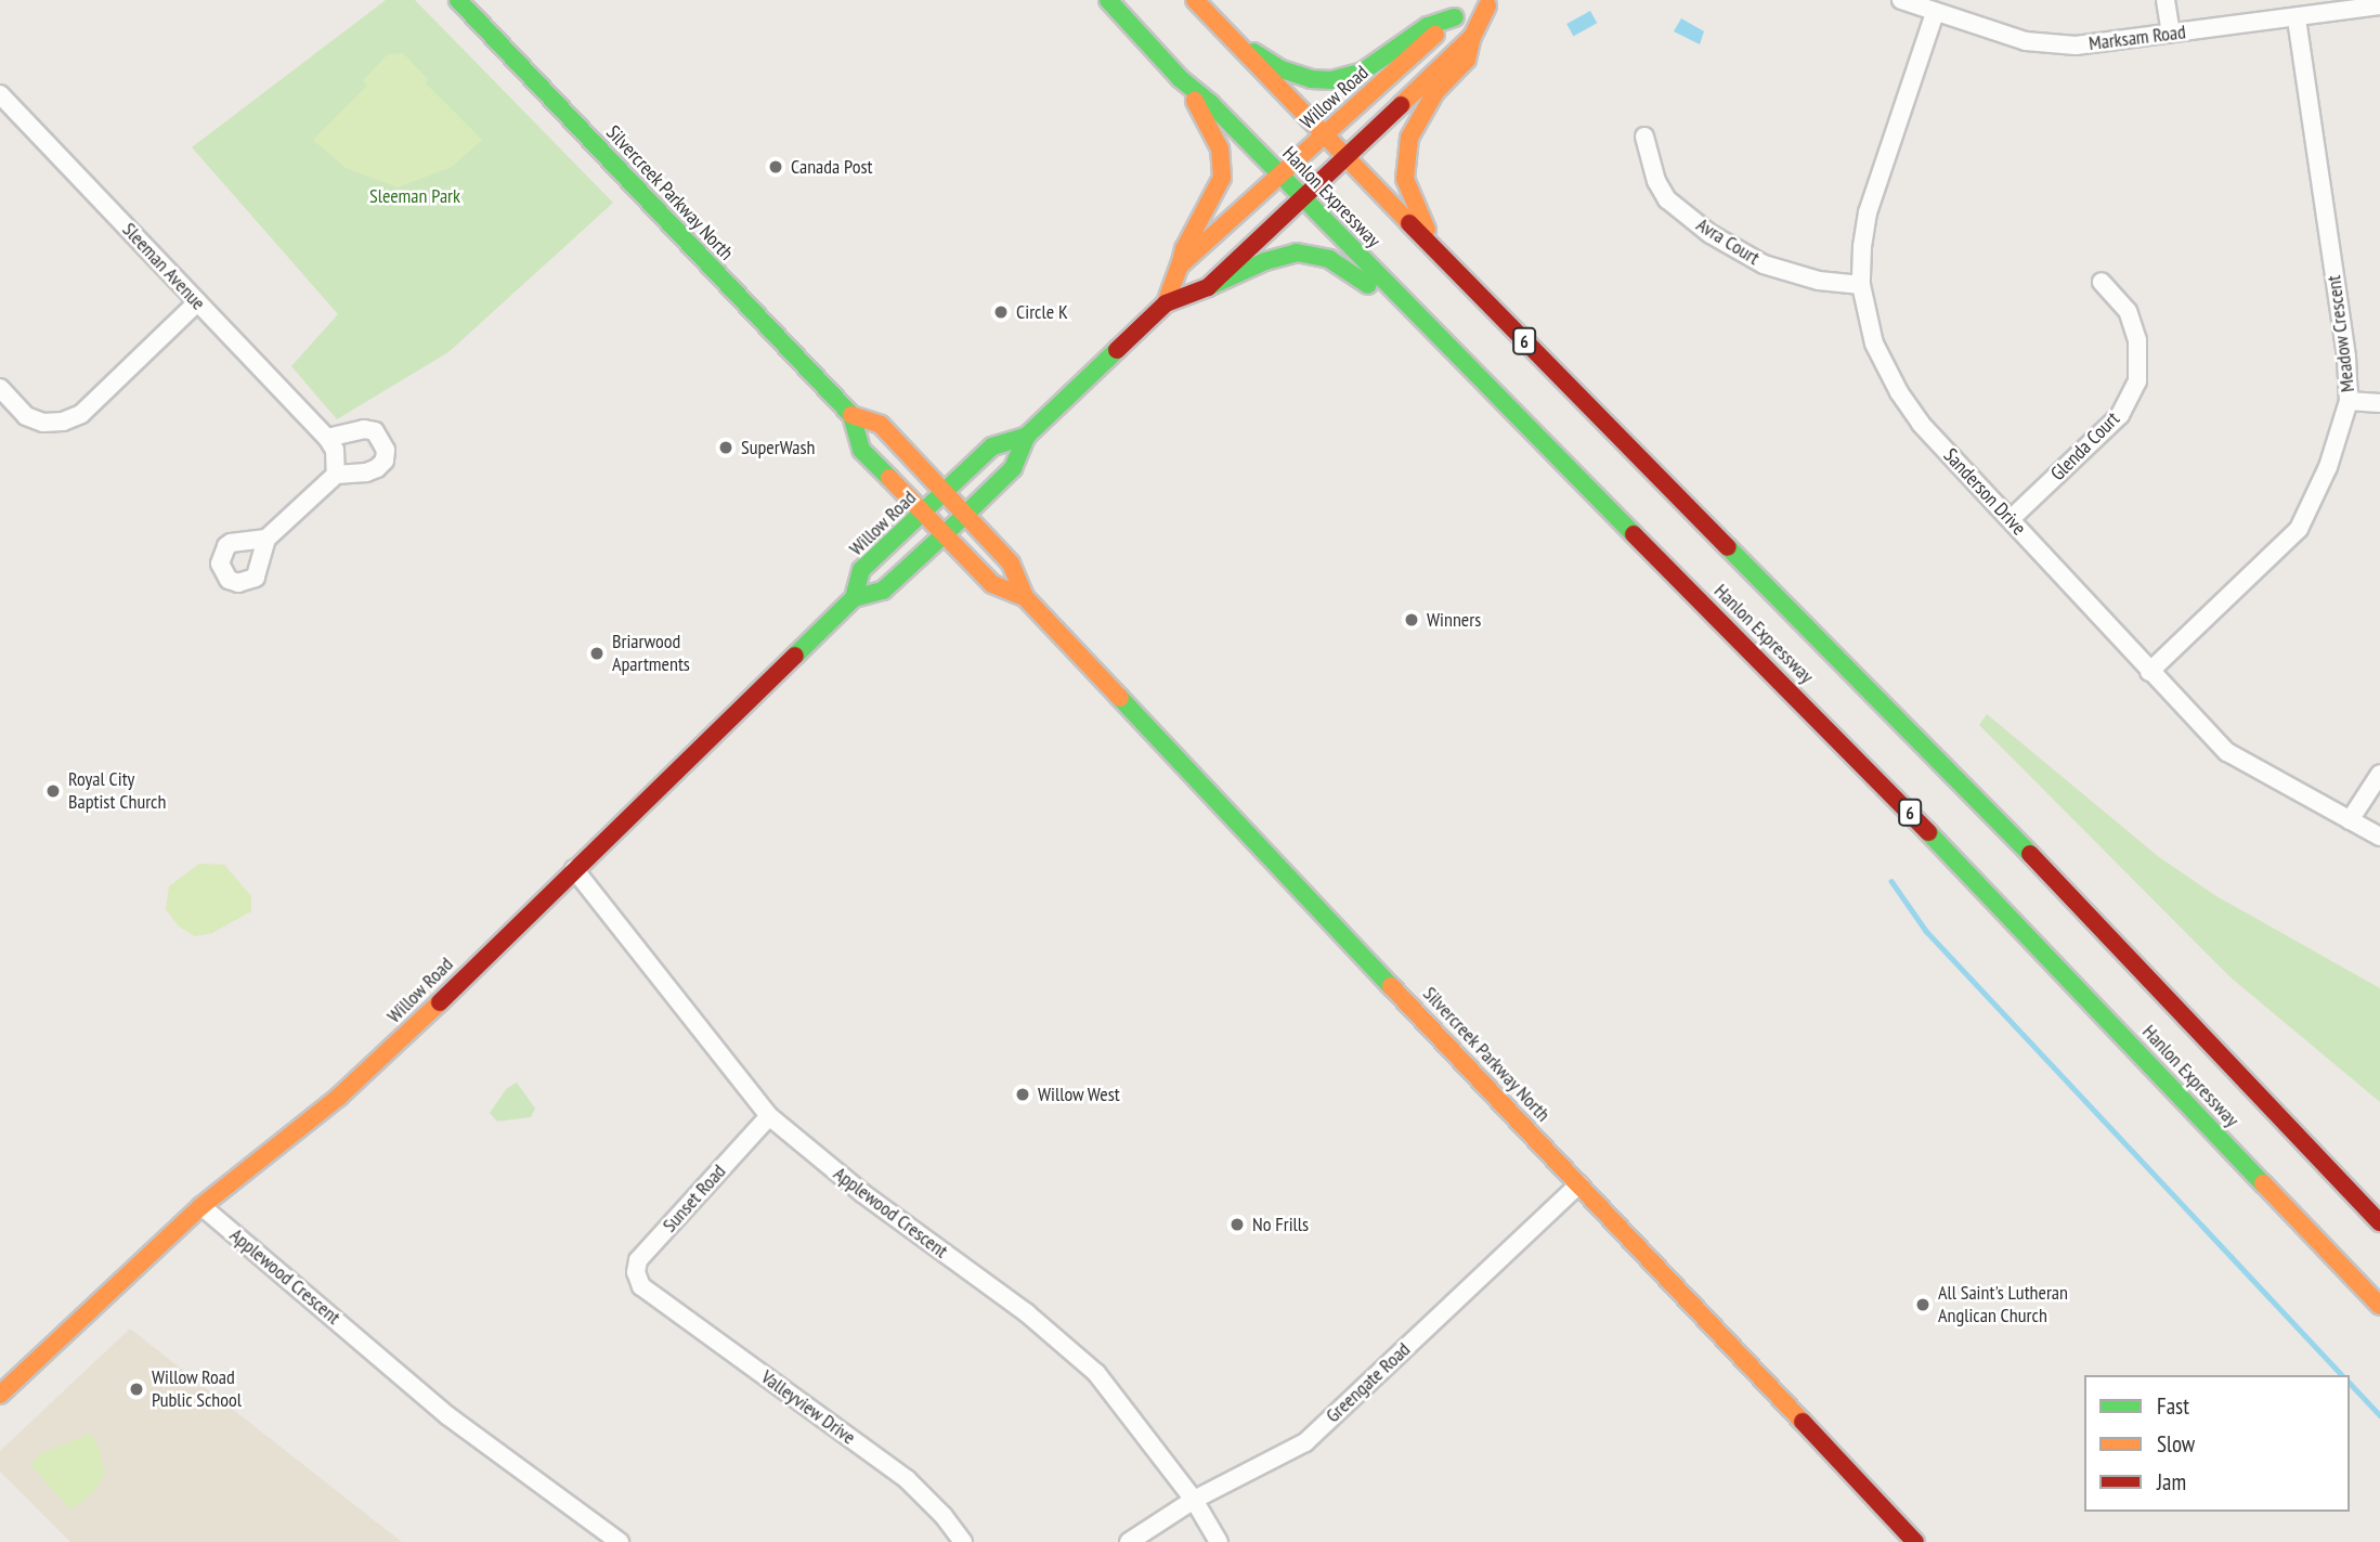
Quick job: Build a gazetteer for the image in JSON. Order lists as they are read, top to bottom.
{
  "streets": {
    "main road": [
      "Willow Road",
      "Silvercreek Parkway North",
      "Hanlon Expressway",
      "6"
    ],
    "street": [
      "Marksam Road",
      "Avra Court",
      "Sleeman Avenue",
      "Meadow Crescent",
      "Glenda Court",
      "Sanderson Drive",
      "Sunset Road",
      "Applewood Crescent",
      "Greengate Road",
      "Valleyview Drive"
    ]
  },
  "crossings": [
    ["Marksam Road", "Meadow Crescent"],
    ["Marksam Road", "Sanderson Drive"],
    ["Willow Road", "Silvercreek Parkway North"],
    ["Willow Road", "Hanlon Expressway"],
    ["Willow Road", "Applewood Crescent"],
    ["Silvercreek Parkway North", "Greengate Road"],
    ["Avra Court", "Sanderson Drive"],
    ["Meadow Crescent", "Sanderson Drive"],
    ["Glenda Court", "Sanderson Drive"],
    ["Sunset Road", "Applewood Crescent"],
    ["Sunset Road", "Valleyview Drive"],
    ["Applewood Crescent", "Greengate Road"]
  ],
  "parks": ["Sleeman Park"],
  "places": [
    "Canada Post",
    "Circle K",
    "SuperWash",
    "Winners",
    "Briarwood Apartments",
    "Royal City Baptist Church",
    "Willow West",
    "No Frills",
    "All Saint's Lutheran Anglican Church",
    "Willow Road Public School"
  ],
  "legend": ["Fast", "Slow", "Jam"]
}
